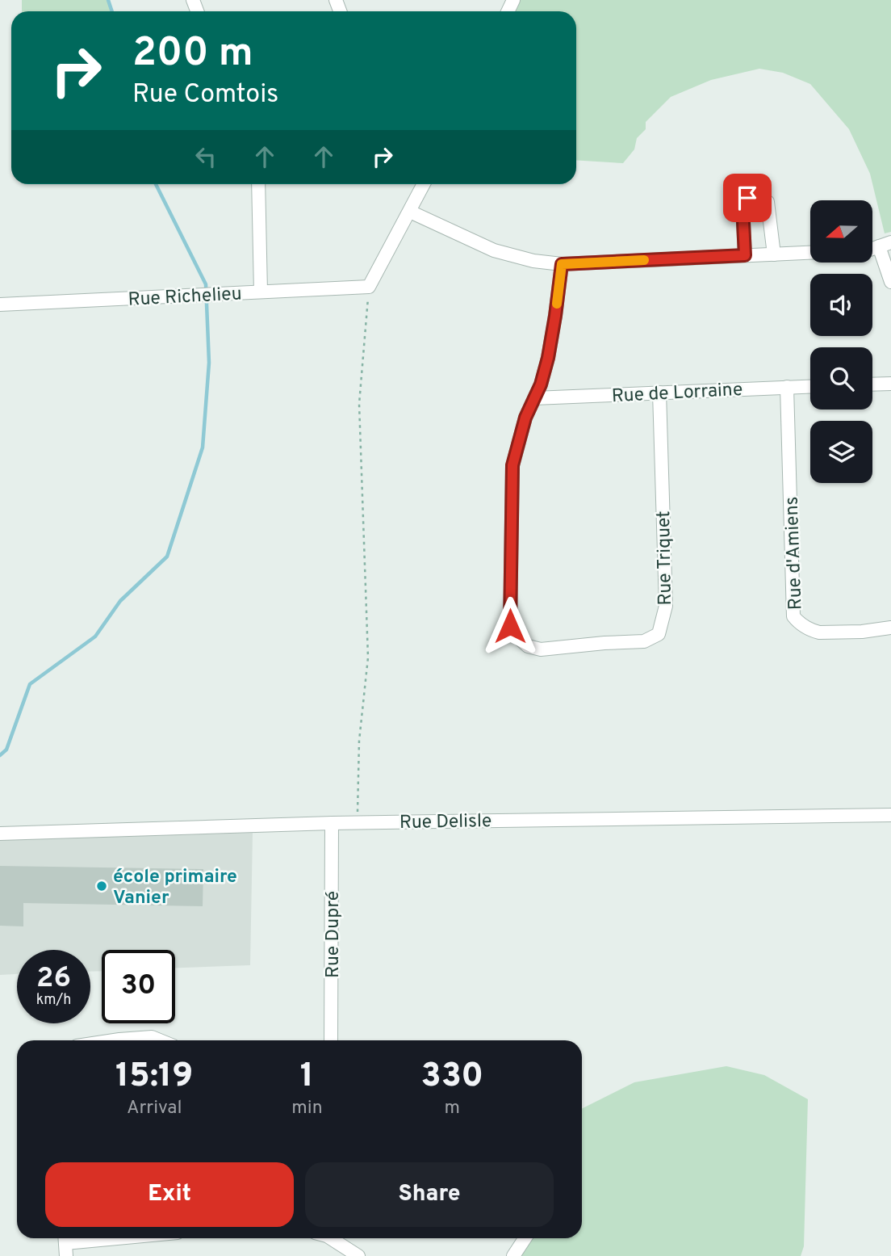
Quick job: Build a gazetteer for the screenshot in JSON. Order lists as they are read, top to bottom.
{
  "streets": {
    "street": [
      "Rue Richelieu",
      "Rue de Lorraine",
      "Rue d'Amiens",
      "Rue Triquet",
      "Rue Delisle",
      "Rue Dupré"
    ]
  },
  "crossings": [
    ["Rue de Lorraine", "Rue d'Amiens"],
    ["Rue de Lorraine", "Rue Triquet"],
    ["Rue Delisle", "Rue Dupré"]
  ],
  "places": ["école primaire Vanier"],
  "north": "left",
  "page": {
    "turn": ["200 m", "Rue Comtois"],
    "speed": "26 km/h",
    "limit": "30",
    "eta": [
      "15:19",
      "Arrival",
      "1",
      "min",
      "330",
      "m"
    ],
    "buttons": ["Exit", "Share"]
  }
}
